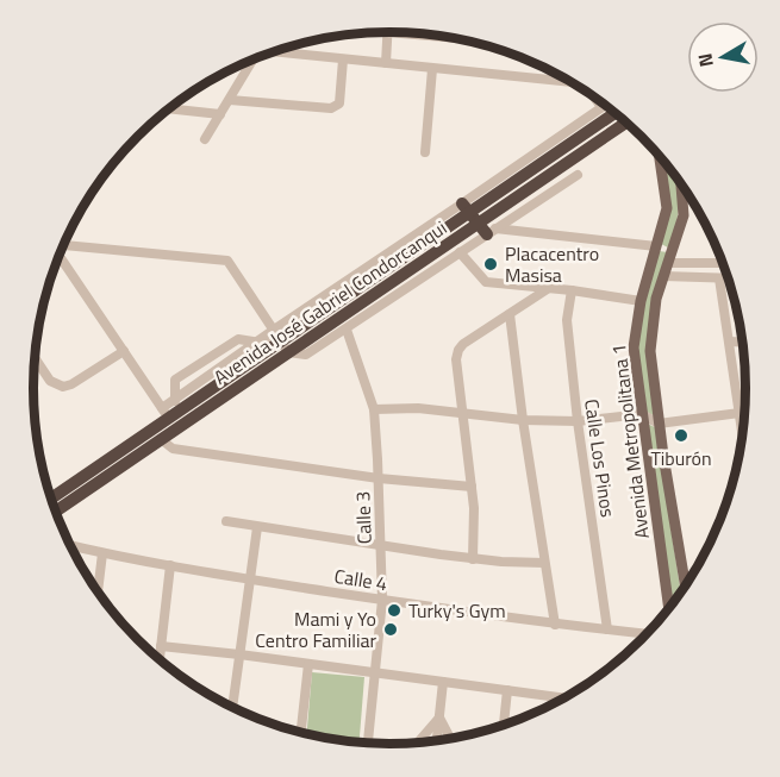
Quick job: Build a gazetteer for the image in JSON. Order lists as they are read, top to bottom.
{
  "streets": {
    "highway": ["Avenida José Gabriel Condorcanqui"],
    "main road": ["Avenida Metropolitana 1"],
    "street": ["Calle Los Pinos", "Calle 3", "Calle 4"]
  },
  "crossings": [
    ["Calle Los Pinos", "Calle 4"],
    ["Calle 3", "Calle 4"]
  ],
  "places": [
    "Placacentro Masisa",
    "Tiburón",
    "Turky's Gym",
    "Mami y Yo Centro Familiar"
  ],
  "north": "left"
}
